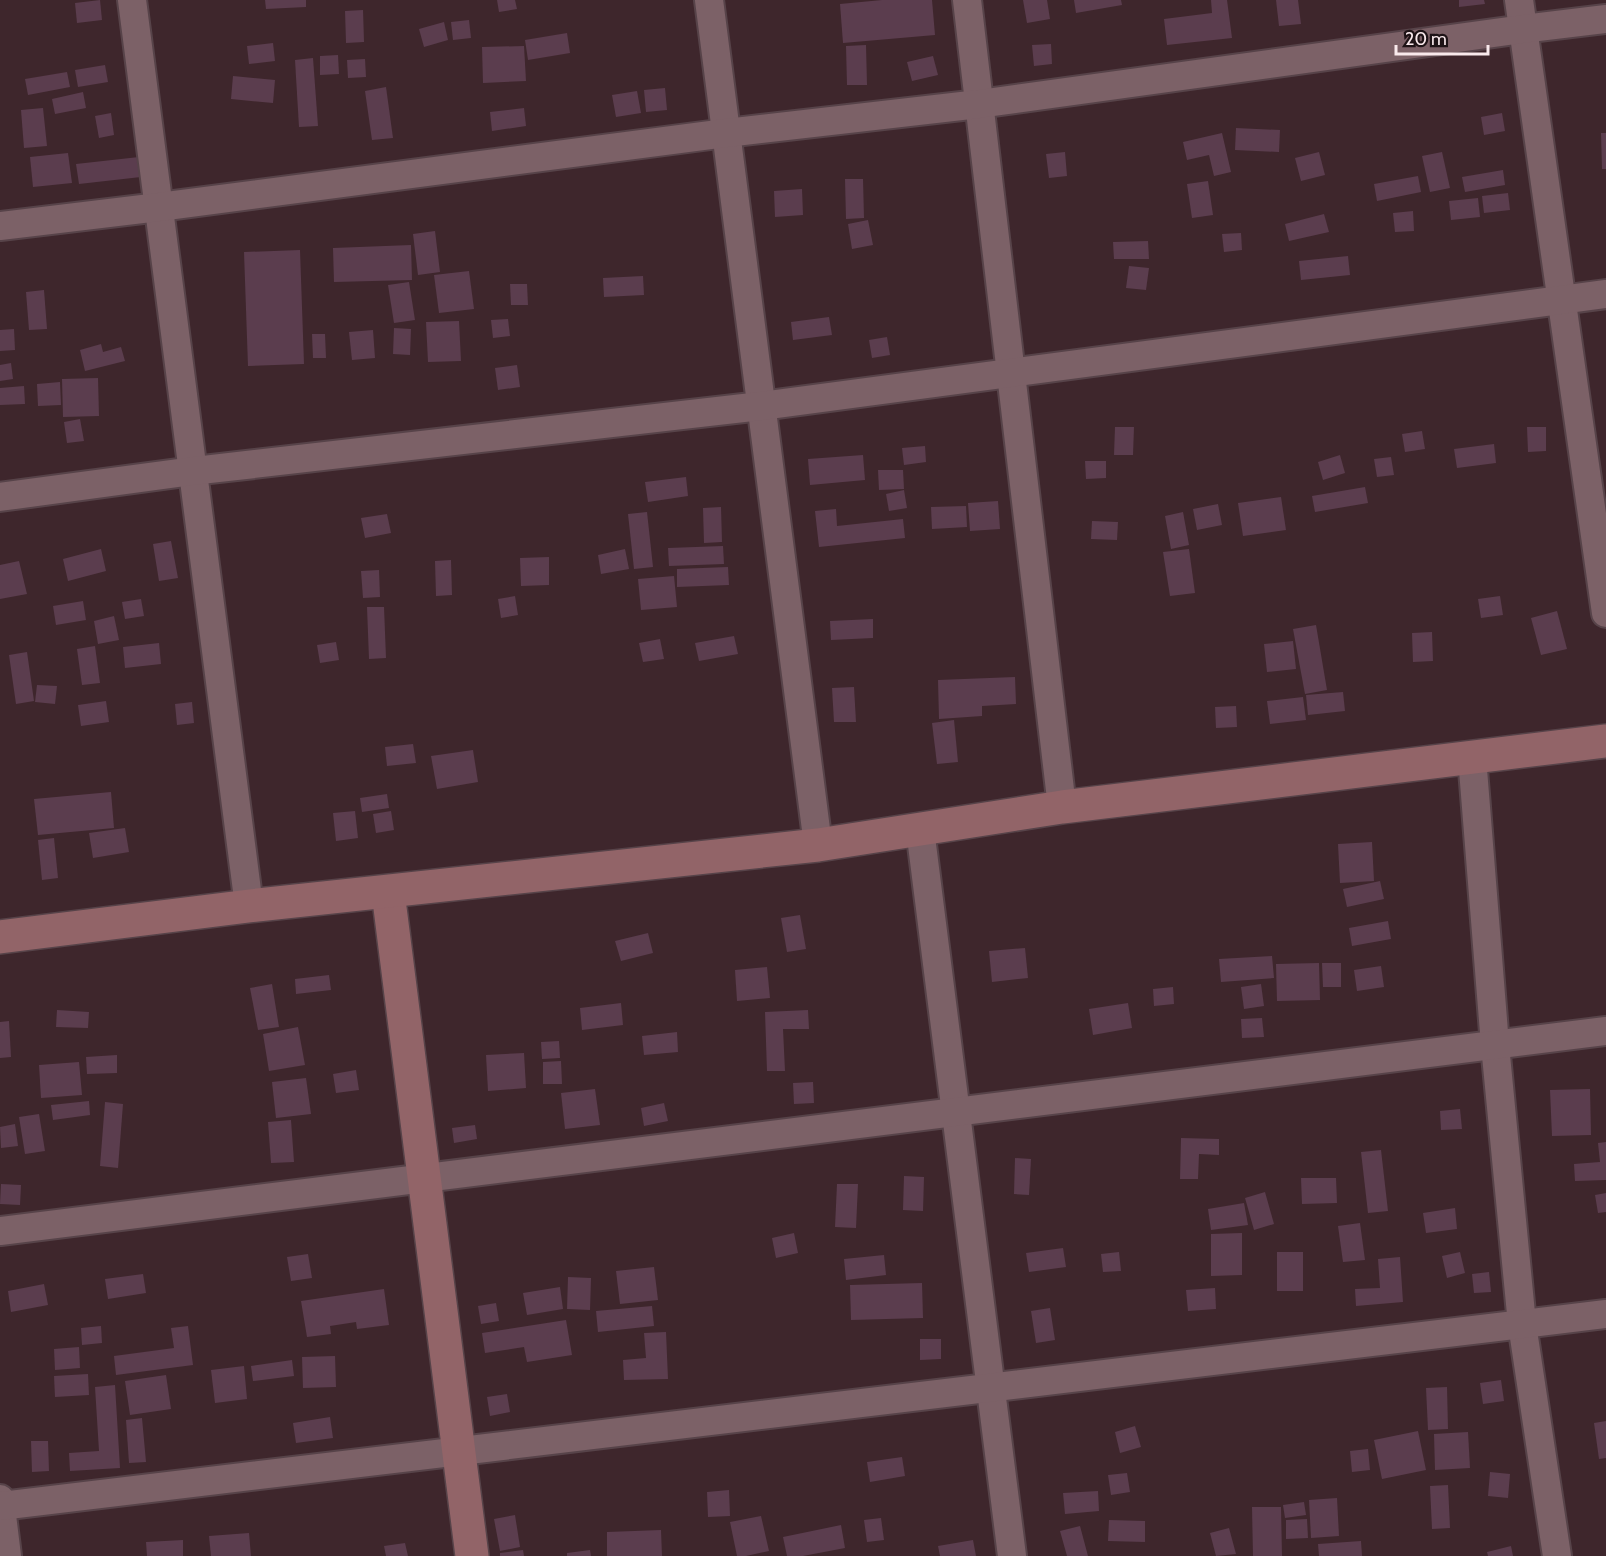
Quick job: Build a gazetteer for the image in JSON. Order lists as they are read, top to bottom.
{
  "scale_bar": "20 m"
}
